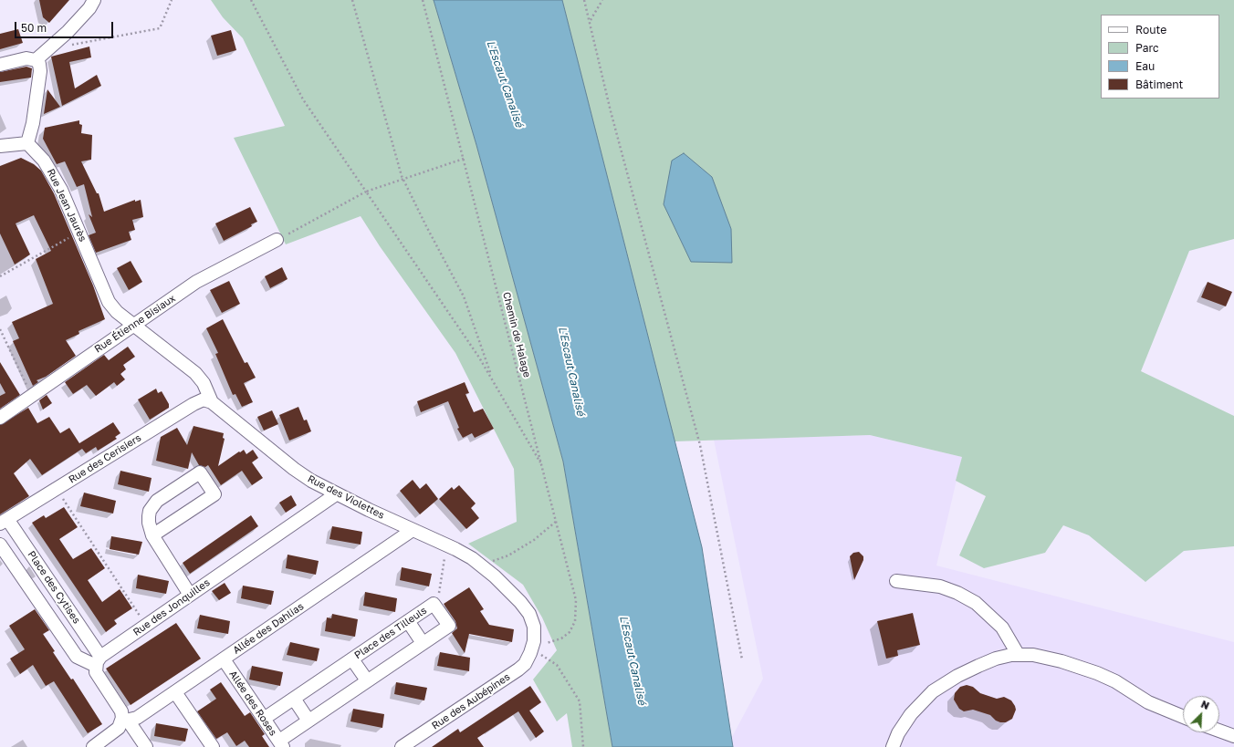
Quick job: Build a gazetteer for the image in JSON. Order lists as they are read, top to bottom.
{
  "streets": {
    "street": [
      "Rue Jean Jaurès",
      "Rue Étienne Bisiaux",
      "Rue des Cerisiers",
      "Rue des Violettes",
      "Place des Cytises",
      "Rue des Jonquilles",
      "Allée des Dahlias",
      "Place des Tilleuls",
      "Rue des Aubépines",
      "Allée des Roses"
    ],
    "path": ["Chemin de Halage"]
  },
  "crossings": [
    ["Rue Jean Jaurès", "Rue Étienne Bisiaux"],
    ["Rue Jean Jaurès", "Rue des Violettes"],
    ["Rue Étienne Bisiaux", "Rue des Violettes"],
    ["Chemin de Halage", "Rue des Violettes"],
    ["Chemin de Halage", "Rue des Aubépines"],
    ["Rue des Cerisiers", "Rue des Violettes"],
    ["Rue des Cerisiers", "Place des Cytises"],
    ["Rue des Violettes", "Rue des Jonquilles"],
    ["Rue des Violettes", "Allée des Dahlias"],
    ["Rue des Violettes", "Rue des Aubépines"],
    ["Place des Cytises", "Rue des Jonquilles"],
    ["Allée des Dahlias", "Allée des Roses"],
    ["Place des Tilleuls", "Allée des Roses"]
  ],
  "water": ["L'Escaut Canalisé"],
  "legend": [
    "Route",
    "Parc",
    "Eau",
    "Bâtiment"
  ],
  "scale_bar": "50 m",
  "north": "top right"
}
